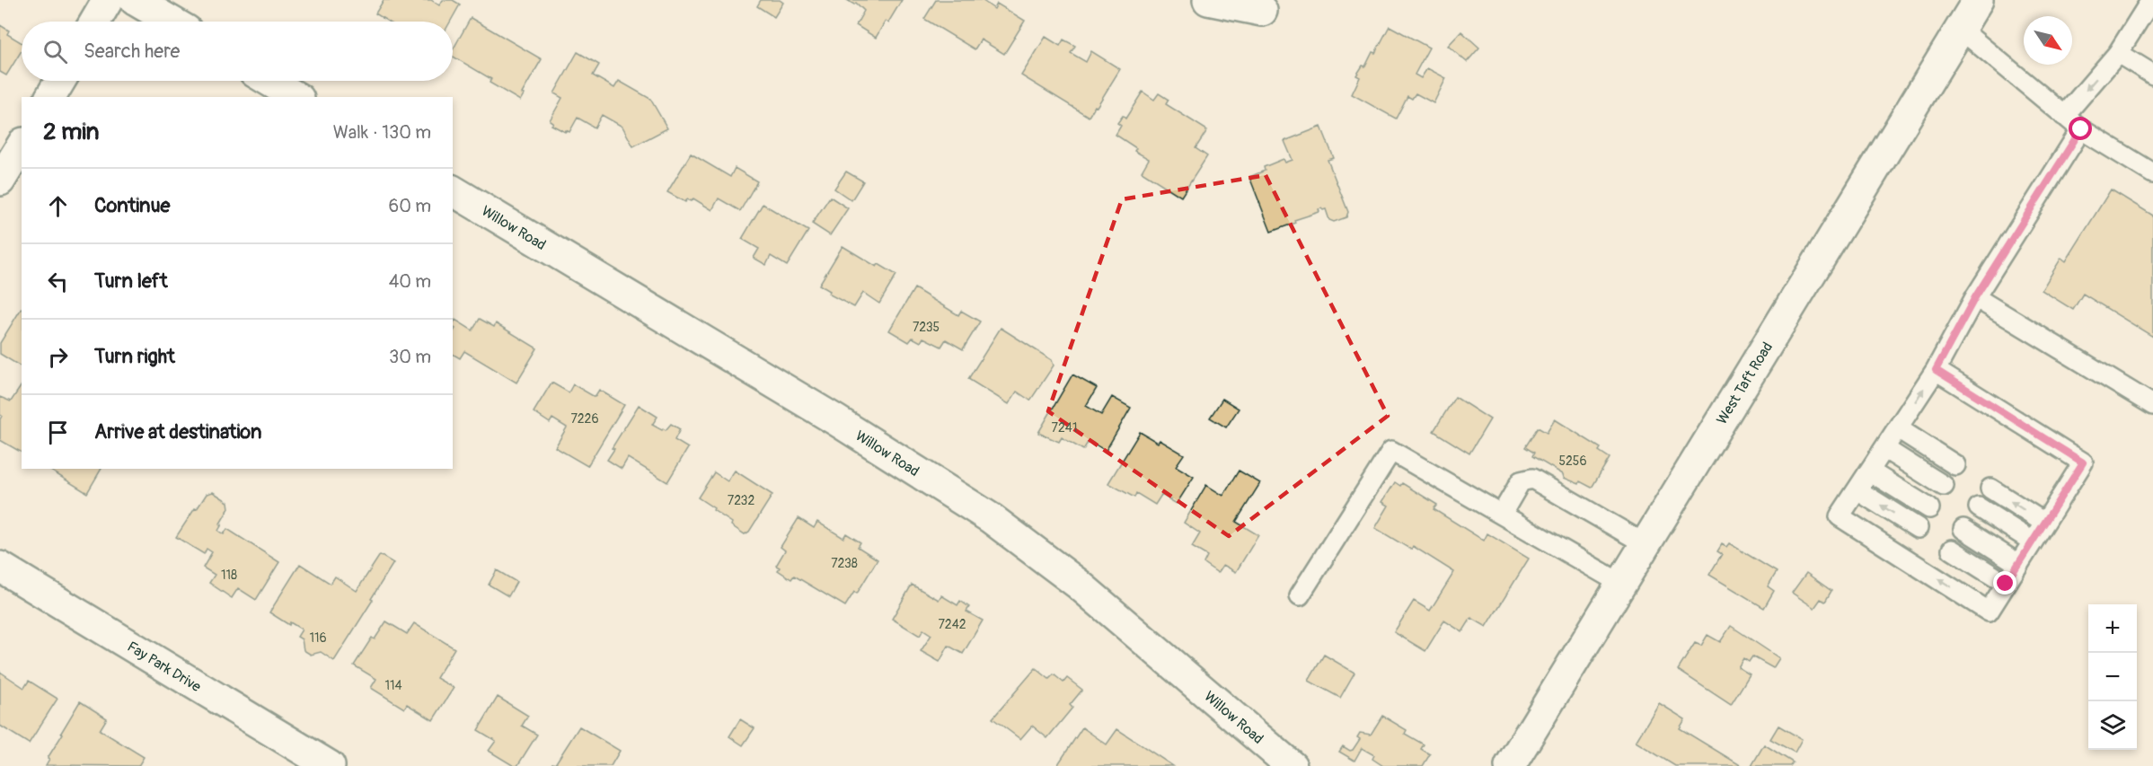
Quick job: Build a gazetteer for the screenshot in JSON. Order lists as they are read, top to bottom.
{
  "streets": {
    "street": ["Willow Road", "West Taft Road", "Fay Park Drive"]
  },
  "house_numbers": [
    "7235",
    "7226",
    "7241",
    "5256",
    "7232",
    "7238",
    "118",
    "7242",
    "116",
    "114"
  ],
  "north": "bottom right",
  "page": {
    "search": "Search here",
    "heading": ["2 min", "Walk · 130 m"],
    "list": [
      ["Continue", "60 m"],
      ["Turn left", "40 m"],
      ["Turn right", "30 m"],
      "Arrive at destination"
    ],
    "map_buttons": ["+", "−"]
  }
}
